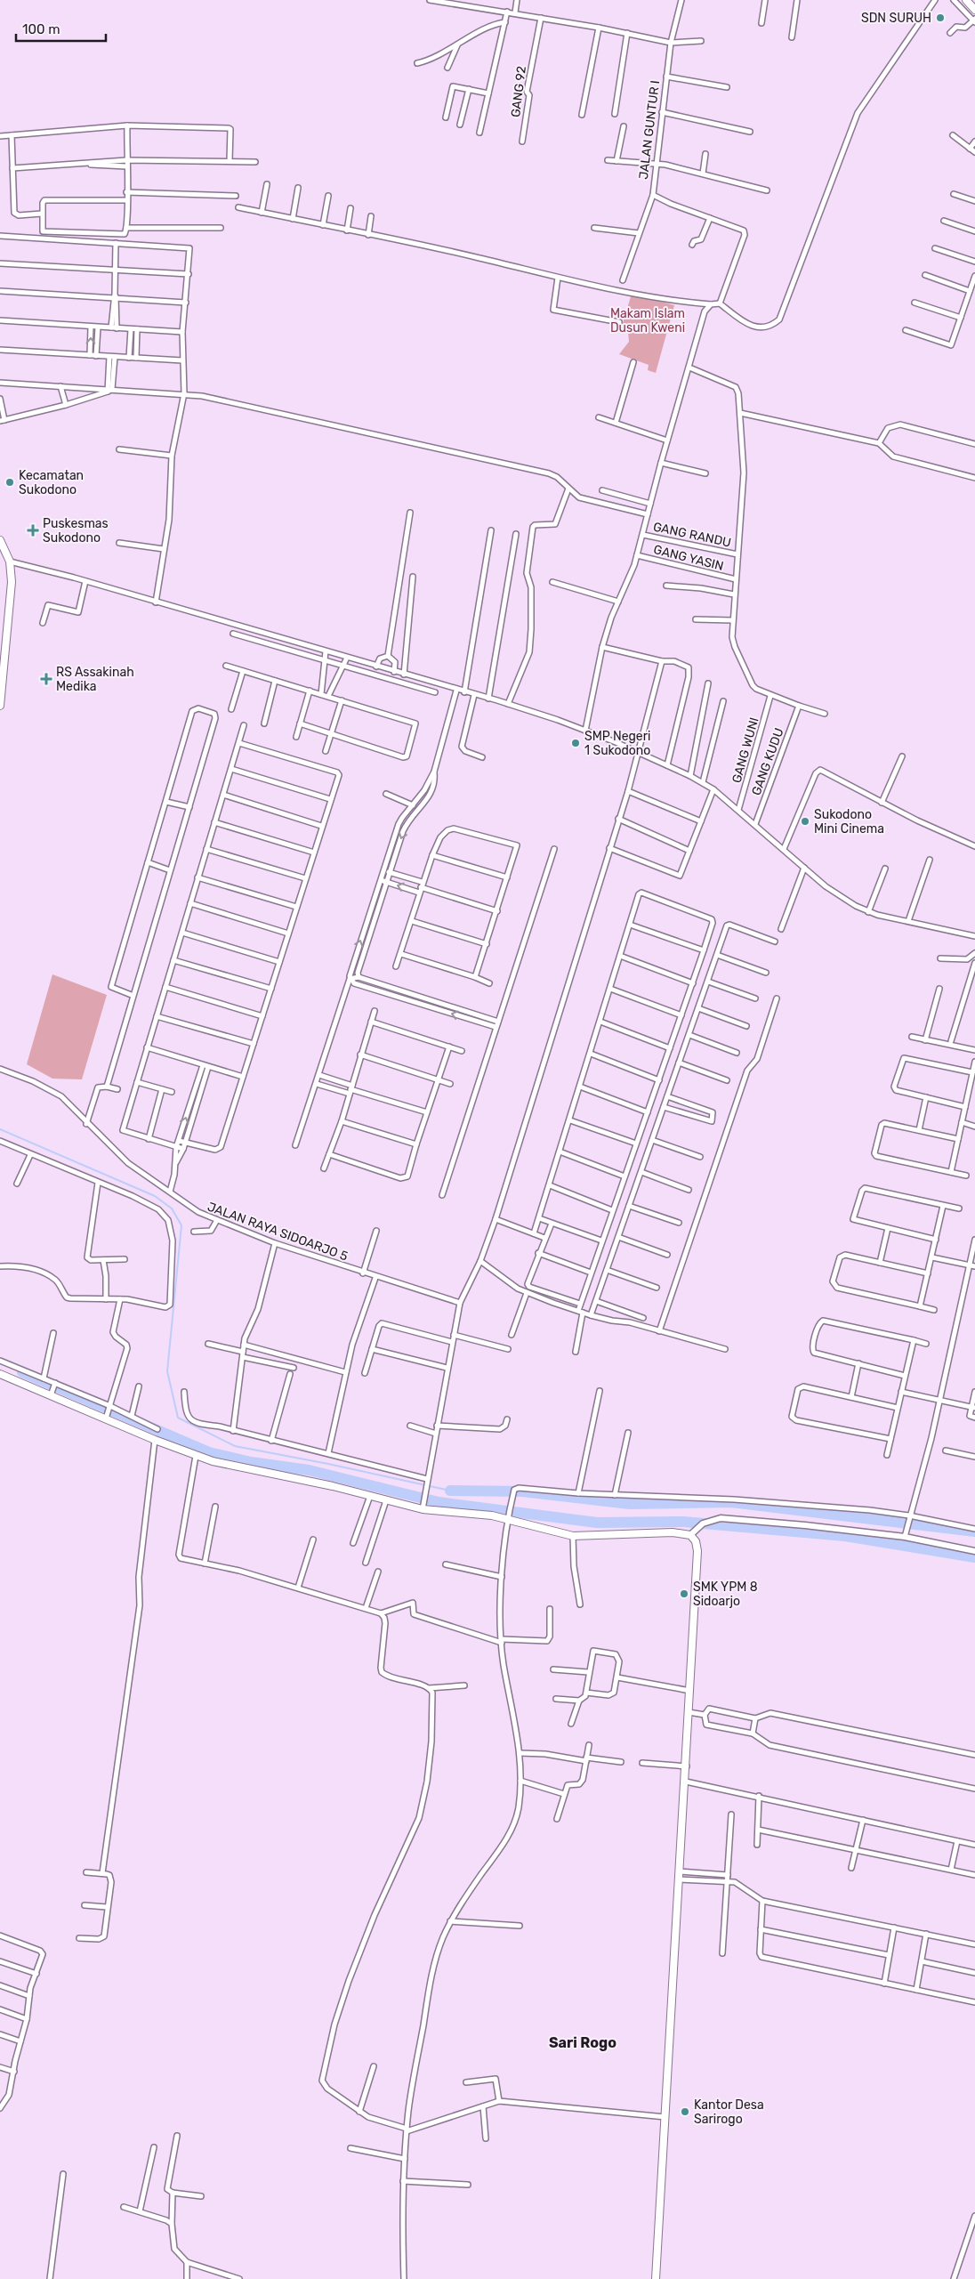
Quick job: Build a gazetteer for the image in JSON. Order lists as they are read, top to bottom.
{
  "streets": {
    "street": [
      "GANG 92",
      "JALAN GUNTUR I",
      "GANG RANDU",
      "GANG YASIN",
      "GANG WUNI",
      "GANG KUDU",
      "JALAN RAYA SIDOARJO 5"
    ]
  },
  "districts": ["Sari Rogo"],
  "parks": ["Makam Islam Dusun Kweni"],
  "places": {
    "other": [
      "SDN SURUH",
      "Kecamatan Sukodono",
      "SMP Negeri 1 Sukodono",
      "Sukodono Mini Cinema",
      "SMK YPM 8 Sidoarjo",
      "Kantor Desa Sarirogo"
    ],
    "health": ["Puskesmas Sukodono", "RS Assakinah Medika"]
  },
  "scale_bar": "100 m"
}
